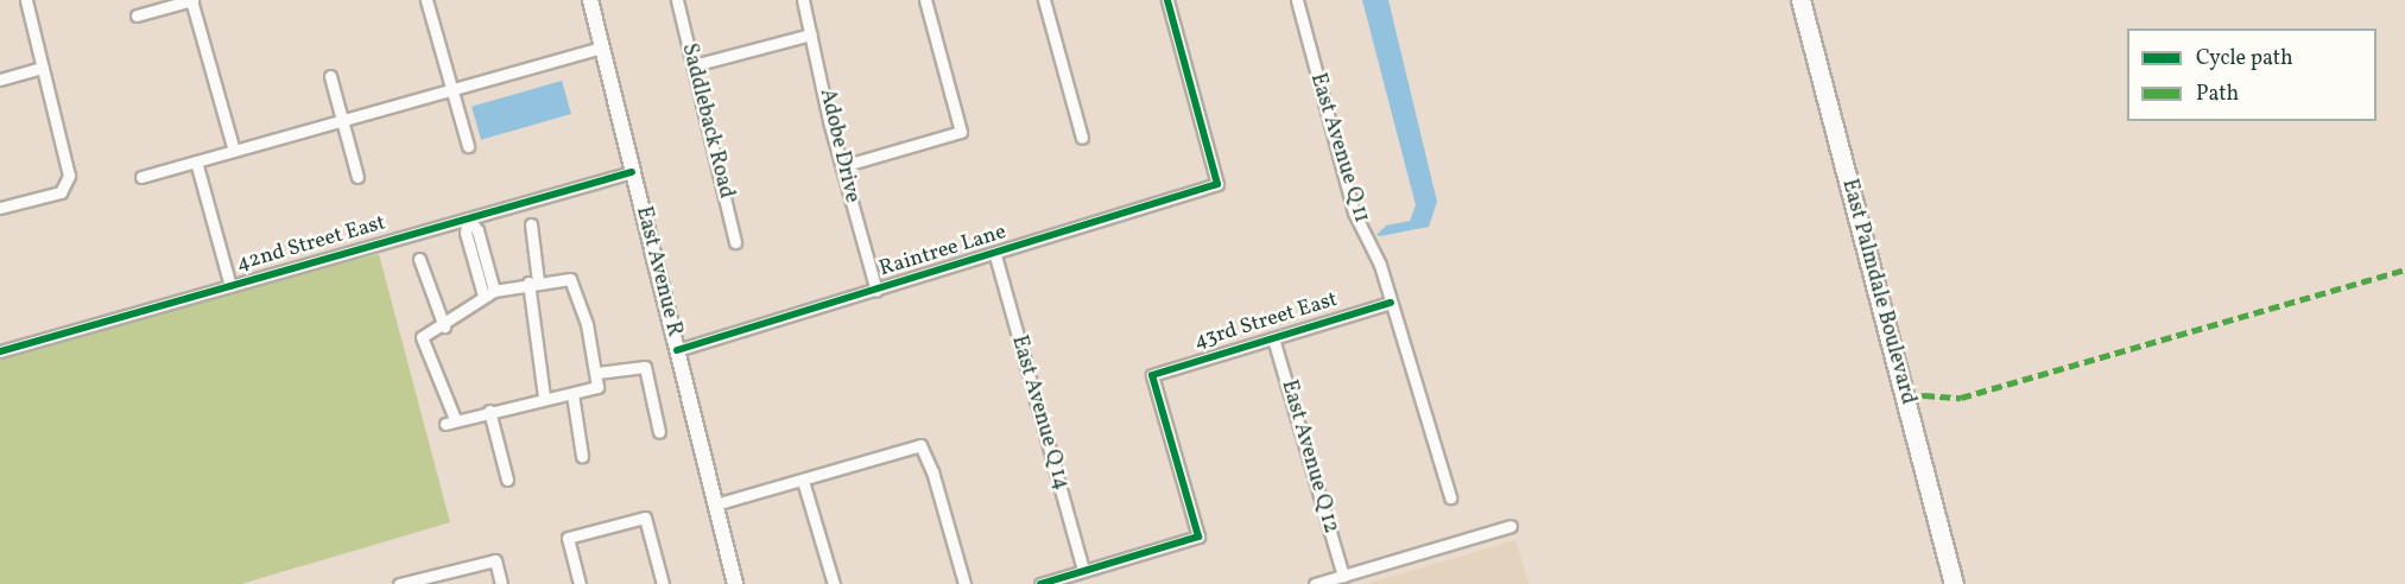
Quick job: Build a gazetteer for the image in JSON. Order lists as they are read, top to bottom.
{
  "streets": {
    "highway": ["East Palmdale Boulevard"],
    "main road": ["East Avenue R"],
    "street": [
      "Saddleback Road",
      "Adobe Drive",
      "East Avenue Q 11",
      "42nd Street East",
      "Raintree Lane",
      "43rd Street East",
      "East Avenue Q 14",
      "East Avenue Q 12"
    ]
  },
  "crossings": [
    ["Adobe Drive", "Raintree Lane"],
    ["East Avenue Q 11", "43rd Street East"],
    ["42nd Street East", "East Avenue R"],
    ["Raintree Lane", "East Avenue R"],
    ["Raintree Lane", "East Avenue Q 14"],
    ["43rd Street East", "East Avenue Q 14"],
    ["43rd Street East", "East Avenue Q 12"]
  ],
  "legend": ["Cycle path", "Path"]
}
